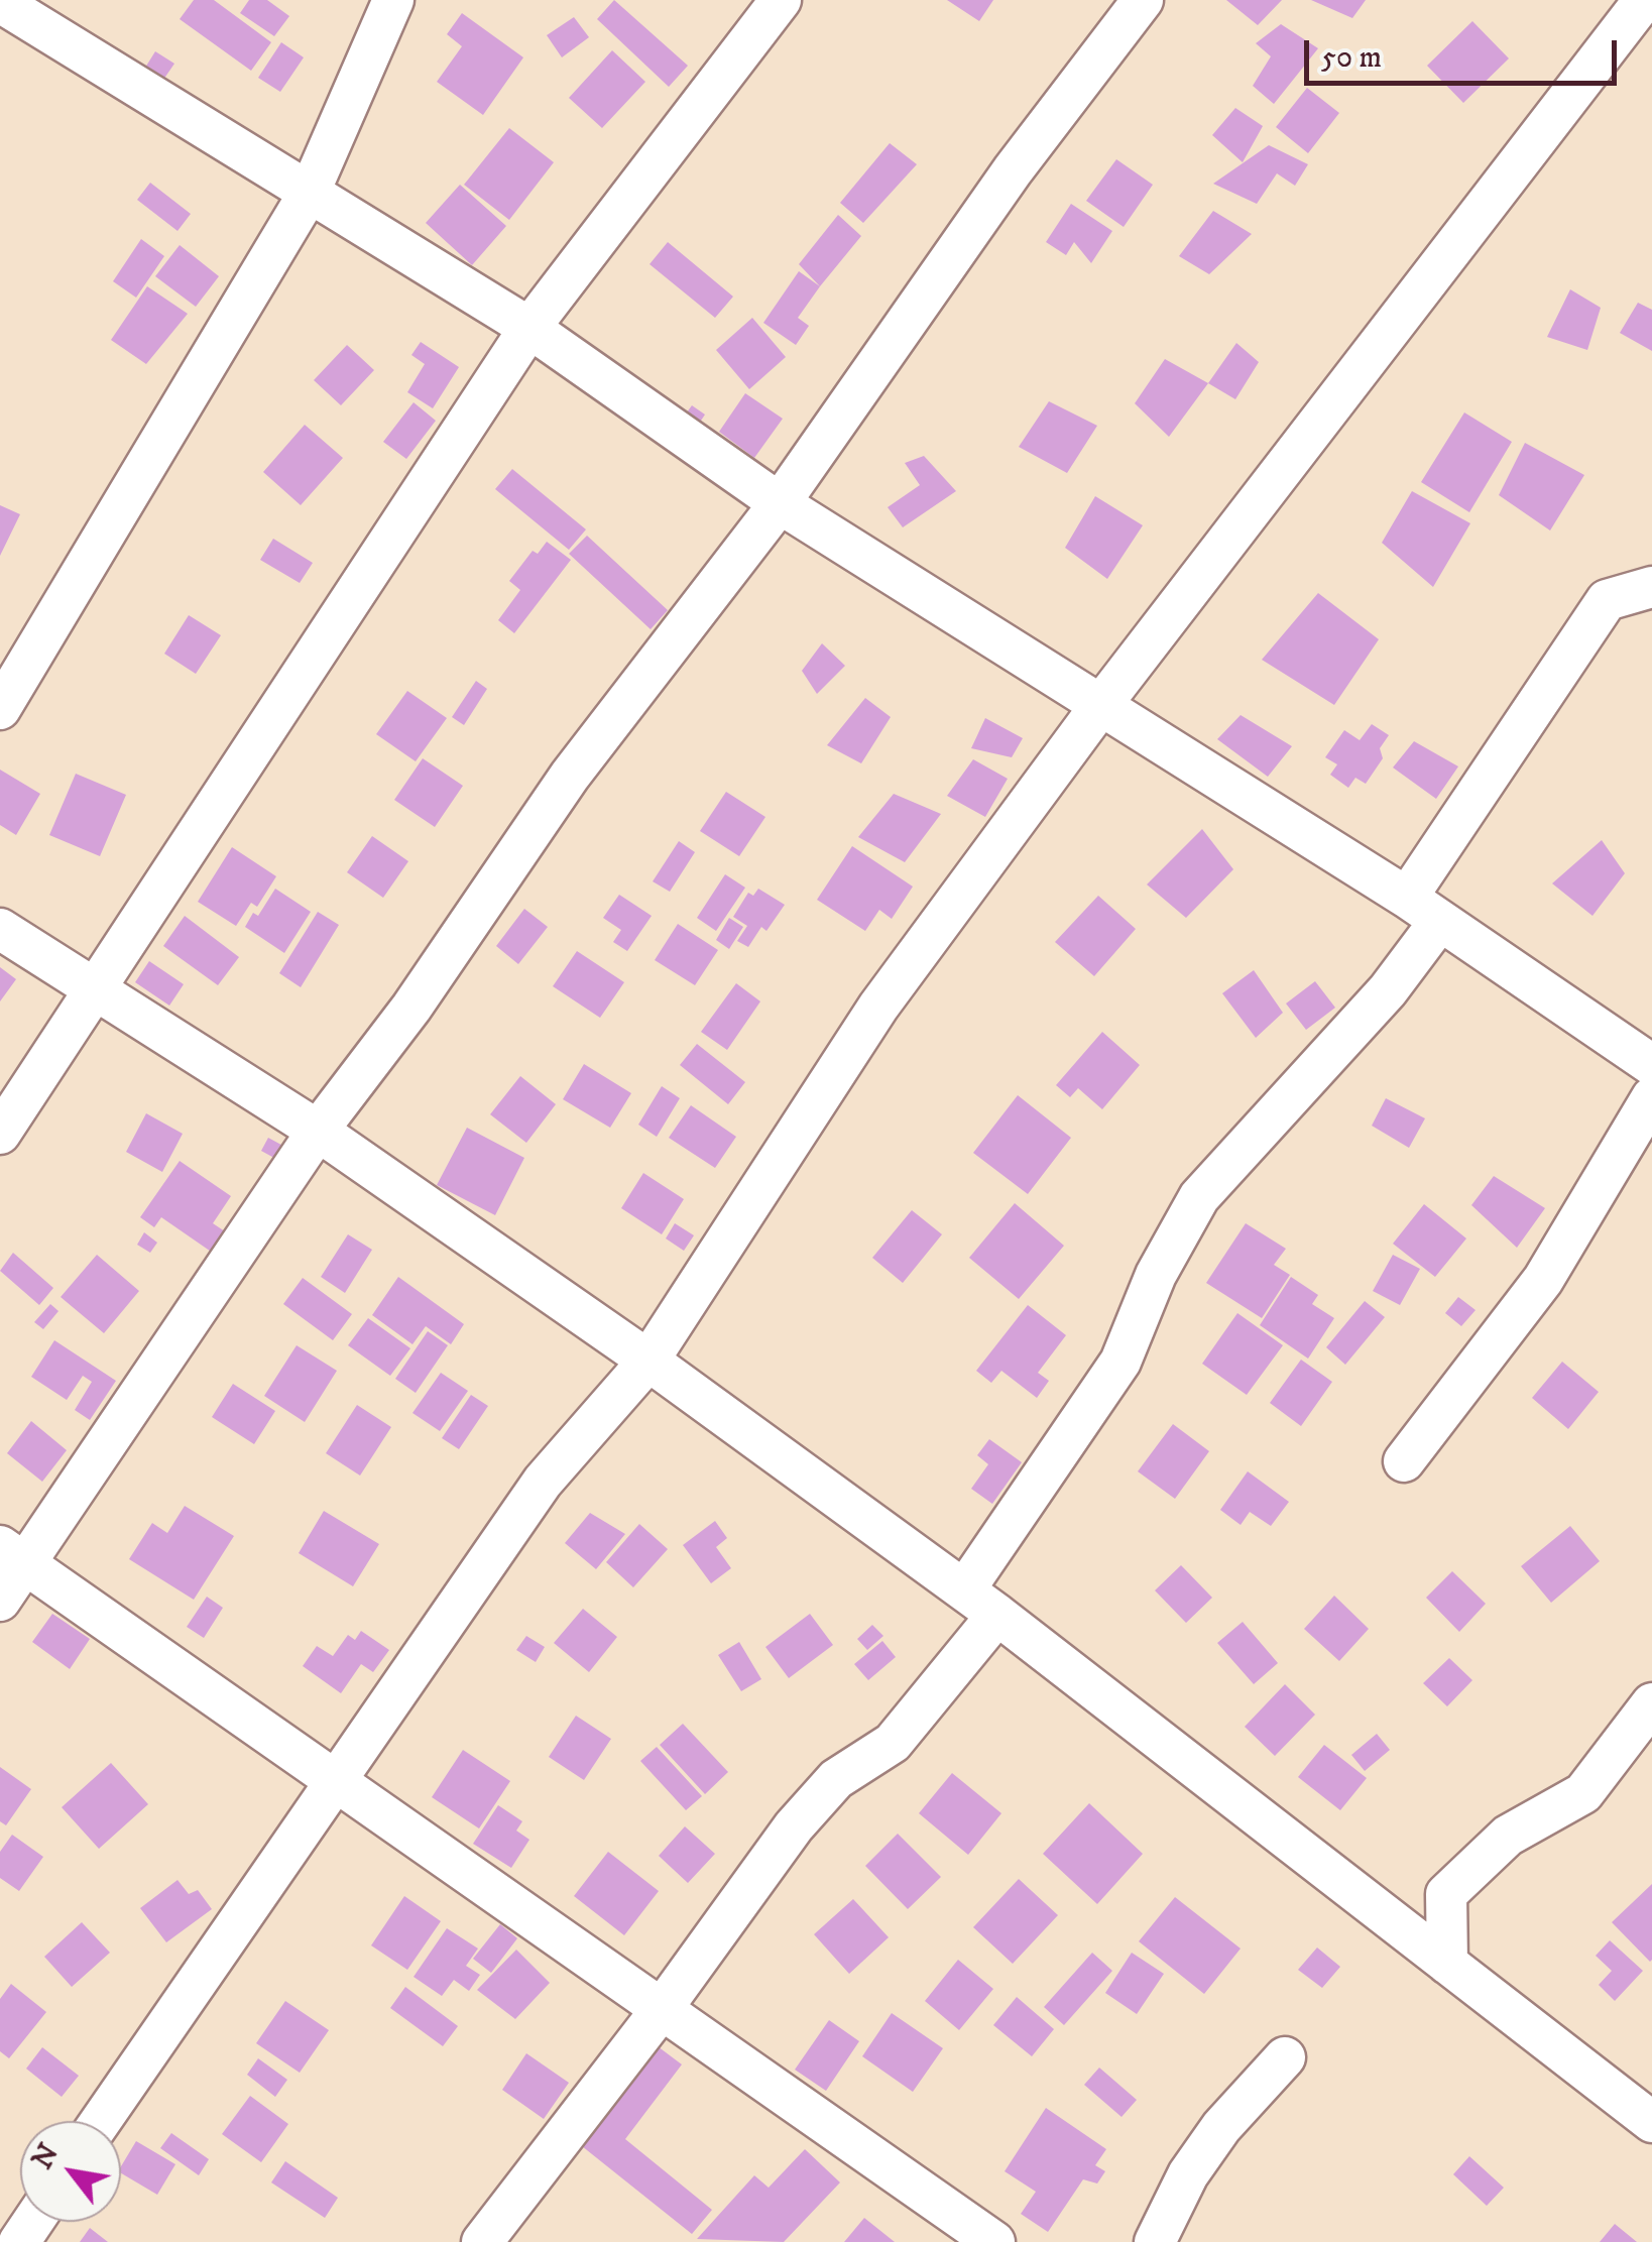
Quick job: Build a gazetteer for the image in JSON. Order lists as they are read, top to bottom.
{
  "scale_bar": "50 m",
  "north": "top left"
}
